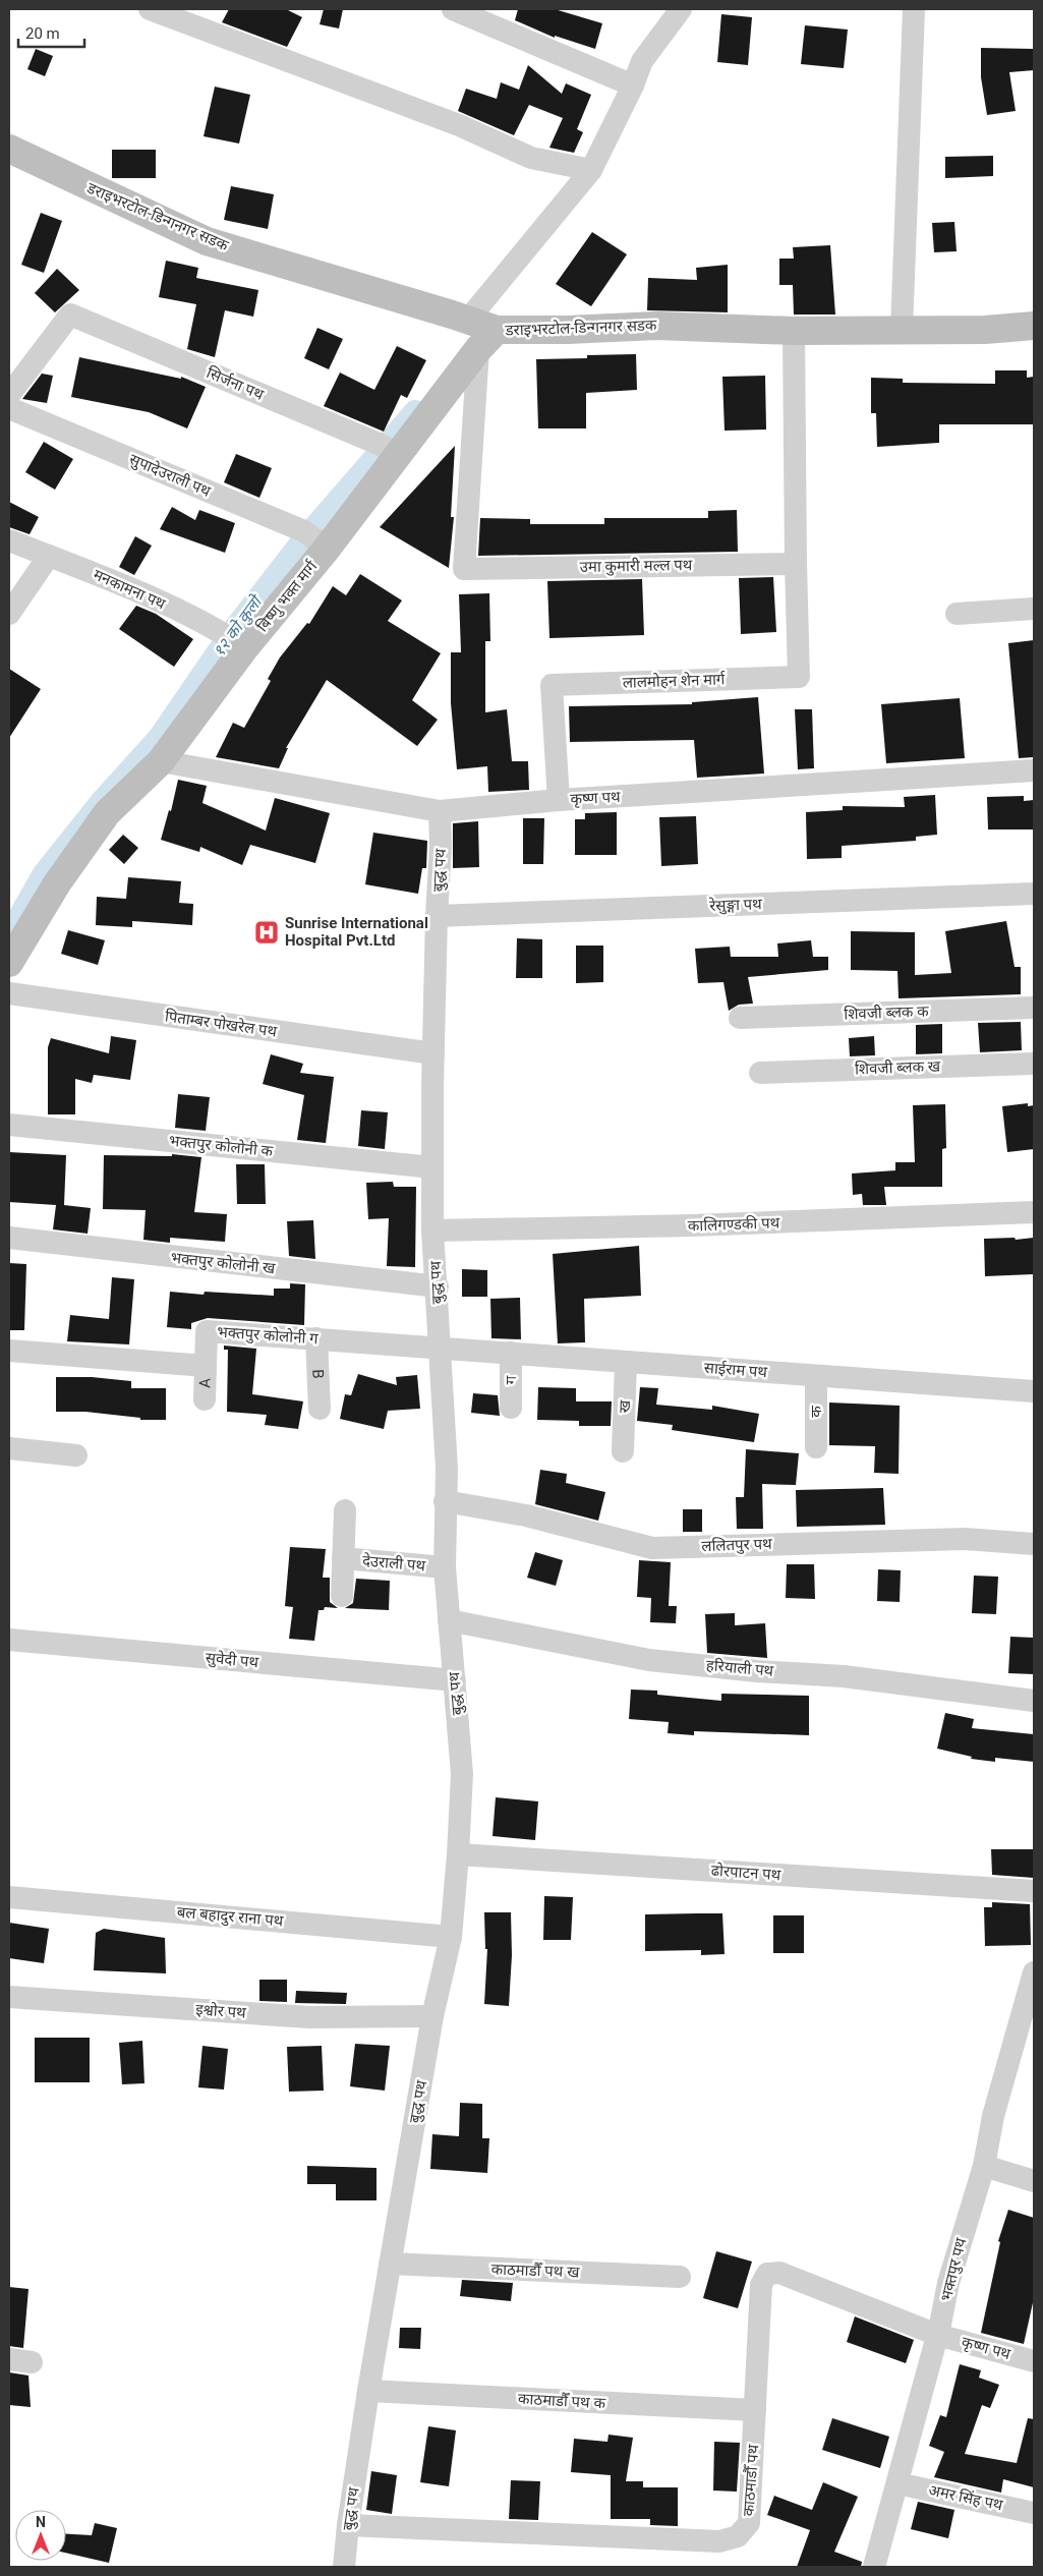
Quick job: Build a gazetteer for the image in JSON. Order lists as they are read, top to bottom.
{
  "streets": {
    "street": [
      "डराइभरटोल-डिन्गनगर सडक",
      "सिर्जना पथ",
      "सुपादेउराली पथ",
      "उमा कुमारी मल्ल पथ",
      "मनकामना पथ",
      "बिष्णु भक्त मार्ग",
      "लालमोहन शेन मार्ग",
      "कृष्ण पथ",
      "बुद्ध पथ",
      "रेसुङ्गा पथ",
      "शिवजी ब्लक क",
      "पिताम्बर पोखरेल पथ",
      "शिवजी ब्लक ख",
      "भक्तपुर कोलोनी क",
      "कालिगण्डकी पथ",
      "भक्तपुर कोलोनी ख",
      "भक्तपुर कोलोनी ग",
      "साईराम पथ",
      "B",
      "ग",
      "A",
      "ख",
      "क",
      "ललितपुर पथ",
      "देउराली पथ",
      "सुवेदी पथ",
      "हरियाली पथ",
      "ढोरपाटन पथ",
      "बल बहादुर राना पथ",
      "इश्वोर पथ",
      "भक्तपुर पथ",
      "काठमाडौँ पथ ख",
      "काठमाडौँ पथ क",
      "काठमाडौँ पथ",
      "अमर सिंह पथ"
    ]
  },
  "crossings": [
    ["डराइभरटोल-डिन्गनगर सडक", "उमा कुमारी मल्ल पथ"],
    ["डराइभरटोल-डिन्गनगर सडक", "बिष्णु भक्त मार्ग"],
    ["सिर्जना पथ", "बिष्णु भक्त मार्ग"],
    ["सुपादेउराली पथ", "बिष्णु भक्त मार्ग"],
    ["उमा कुमारी मल्ल पथ", "बिष्णु भक्त मार्ग"],
    ["उमा कुमारी मल्ल पथ", "लालमोहन शेन मार्ग"],
    ["मनकामना पथ", "बिष्णु भक्त मार्ग"],
    ["बिष्णु भक्त मार्ग", "कृष्ण पथ"],
    ["लालमोहन शेन मार्ग", "कृष्ण पथ"],
    ["कृष्ण पथ", "बुद्ध पथ"],
    ["कृष्ण पथ", "भक्तपुर पथ"],
    ["कृष्ण पथ", "काठमाडौँ पथ"],
    ["बुद्ध पथ", "रेसुङ्गा पथ"],
    ["बुद्ध पथ", "पिताम्बर पोखरेल पथ"],
    ["बुद्ध पथ", "भक्तपुर कोलोनी क"],
    ["बुद्ध पथ", "कालिगण्डकी पथ"],
    ["बुद्ध पथ", "भक्तपुर कोलोनी ख"],
    ["बुद्ध पथ", "भक्तपुर कोलोनी ग"],
    ["बुद्ध पथ", "साईराम पथ"],
    ["बुद्ध पथ", "ललितपुर पथ"],
    ["बुद्ध पथ", "देउराली पथ"],
    ["बुद्ध पथ", "सुवेदी पथ"],
    ["बुद्ध पथ", "हरियाली पथ"],
    ["बुद्ध पथ", "ढोरपाटन पथ"],
    ["बुद्ध पथ", "बल बहादुर राना पथ"],
    ["बुद्ध पथ", "इश्वोर पथ"],
    ["बुद्ध पथ", "काठमाडौँ पथ ख"],
    ["बुद्ध पथ", "काठमाडौँ पथ क"],
    ["बुद्ध पथ", "काठमाडौँ पथ"],
    ["भक्तपुर कोलोनी ग", "साईराम पथ"],
    ["भक्तपुर कोलोनी ग", "B"],
    ["भक्तपुर कोलोनी ग", "A"],
    ["साईराम पथ", "ग"],
    ["साईराम पथ", "ख"],
    ["साईराम पथ", "क"],
    ["भक्तपुर पथ", "काठमाडौँ पथ"],
    ["भक्तपुर पथ", "अमर सिंह पथ"],
    ["काठमाडौँ पथ क", "काठमाडौँ पथ"]
  ],
  "water": ["१२ को कुलो"],
  "places": {
    "hospital": ["Sunrise International Hospital Pvt.Ltd"]
  },
  "scale_bar": "20 m",
  "north": "top"
}
